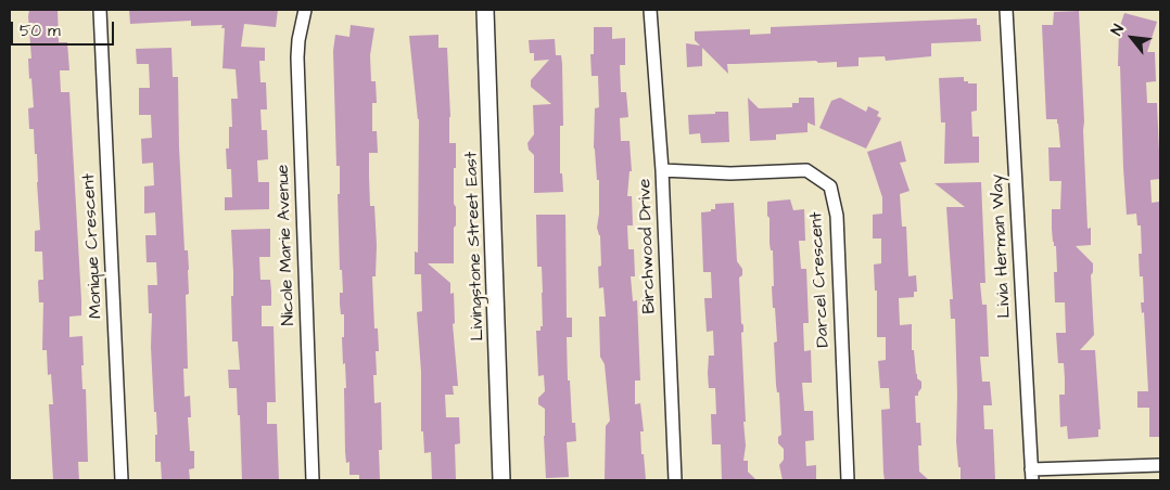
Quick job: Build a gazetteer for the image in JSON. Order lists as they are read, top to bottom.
{
  "streets": {
    "street": [
      "Nicole Marie Avenue",
      "Monique Crescent",
      "Livingstone Street East",
      "Birchwood Drive",
      "Livia Herman Way",
      "Darcel Crescent"
    ]
  },
  "crossings": [
    ["Birchwood Drive", "Darcel Crescent"]
  ],
  "scale_bar": "50 m",
  "north": "top left"
}
